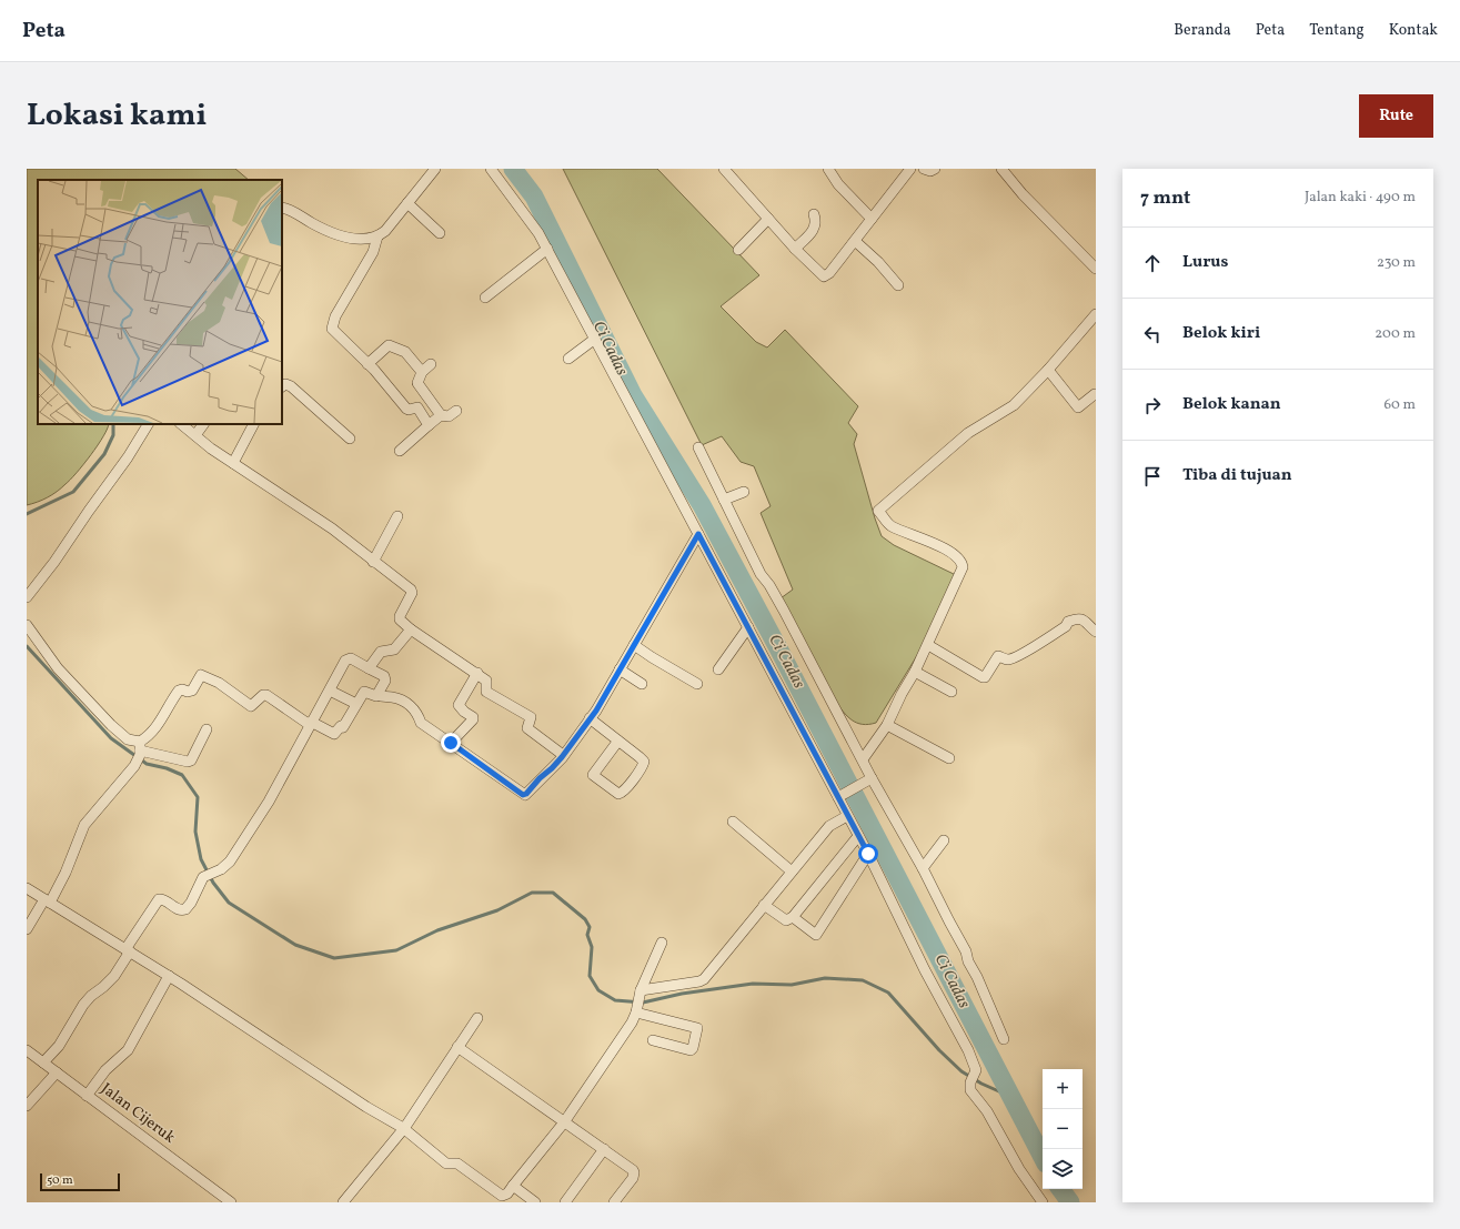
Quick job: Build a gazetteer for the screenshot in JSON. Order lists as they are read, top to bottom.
{
  "streets": {
    "street": ["Jalan Cijeruk"]
  },
  "water": ["Ci Cadas"],
  "scale_bar": "50 m",
  "page": {
    "header": "Peta",
    "nav": [
      "Beranda",
      "Peta",
      "Tentang",
      "Kontak"
    ],
    "title": "Lokasi kami",
    "buttons": "Rute",
    "heading": ["7 mnt", "Jalan kaki · 490 m"],
    "list": [
      ["Lurus", "230 m"],
      ["Belok kiri", "200 m"],
      ["Belok kanan", "60 m"],
      "Tiba di tujuan"
    ],
    "map_buttons": ["+", "−"],
    "scale": "50 m"
  }
}
